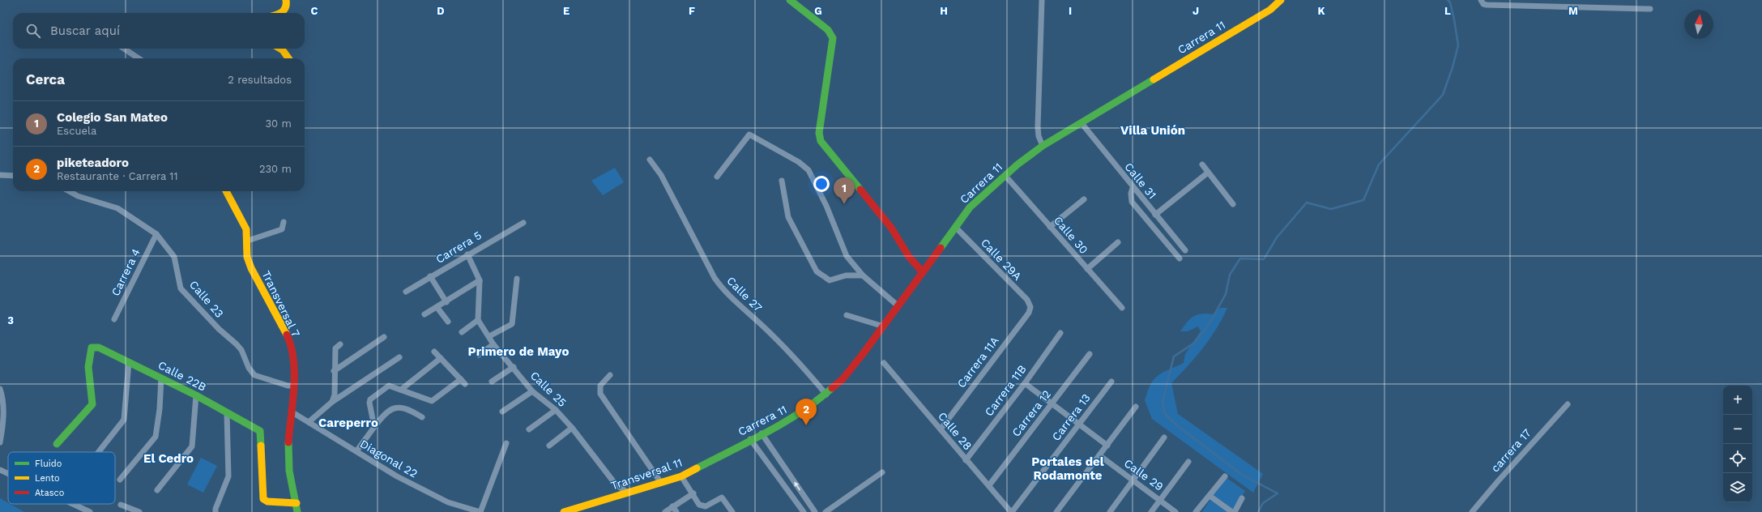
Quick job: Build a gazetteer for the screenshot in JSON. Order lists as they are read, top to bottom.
{
  "streets": {
    "street": [
      "Carrera 11",
      "Calle 31",
      "Calle 30",
      "Carrera 5",
      "Calle 29A",
      "Carrera 4",
      "Calle 27",
      "Calle 23",
      "Transversal 7",
      "Carrera 11A",
      "Calle 22B",
      "Calle 25",
      "Carrera 11B",
      "Carrera 12",
      "Carrera 13",
      "Calle 28",
      "carrera 17",
      "Diagonal 22",
      "Transversal 11",
      "Calle 29"
    ]
  },
  "crossings": [
    ["Carrera 11", "Calle 31"],
    ["Carrera 11", "Calle 30"],
    ["Carrera 11", "Calle 29A"],
    ["Carrera 11", "Calle 27"],
    ["Carrera 11", "Transversal 11"],
    ["Calle 29A", "Carrera 11A"],
    ["Carrera 4", "Calle 23"],
    ["Calle 23", "Transversal 7"],
    ["Transversal 7", "Calle 22B"],
    ["Transversal 7", "Diagonal 22"],
    ["Carrera 11A", "Calle 28"],
    ["Calle 25", "Transversal 11"],
    ["Carrera 11B", "Calle 28"],
    ["Carrera 12", "Calle 28"],
    ["Carrera 13", "Calle 28"]
  ],
  "districts": [
    "Villa Unión",
    "Primero de Mayo",
    "Careperro",
    "El Cedro",
    "Portales del Rodamonte"
  ],
  "legend": ["Fluido", "Lento", "Atasco"],
  "north": "top",
  "page": {
    "search": "Buscar aquí",
    "heading": ["Cerca", "2 resultados"],
    "list": [
      {
        "mark": "1",
        "name": "Colegio San Mateo",
        "note": "Escuela",
        "value": "30 m"
      },
      {
        "mark": "2",
        "name": "piketeadoro",
        "note": "Restaurante · Carrera 11",
        "value": "230 m"
      }
    ],
    "pins": ["1", "2"],
    "map_buttons": ["+", "−"]
  },
  "grid": {
    "columns": [
      "C",
      "D",
      "E",
      "F",
      "G",
      "H",
      "I",
      "J",
      "K",
      "L",
      "M"
    ],
    "rows": ["3"]
  }
}
